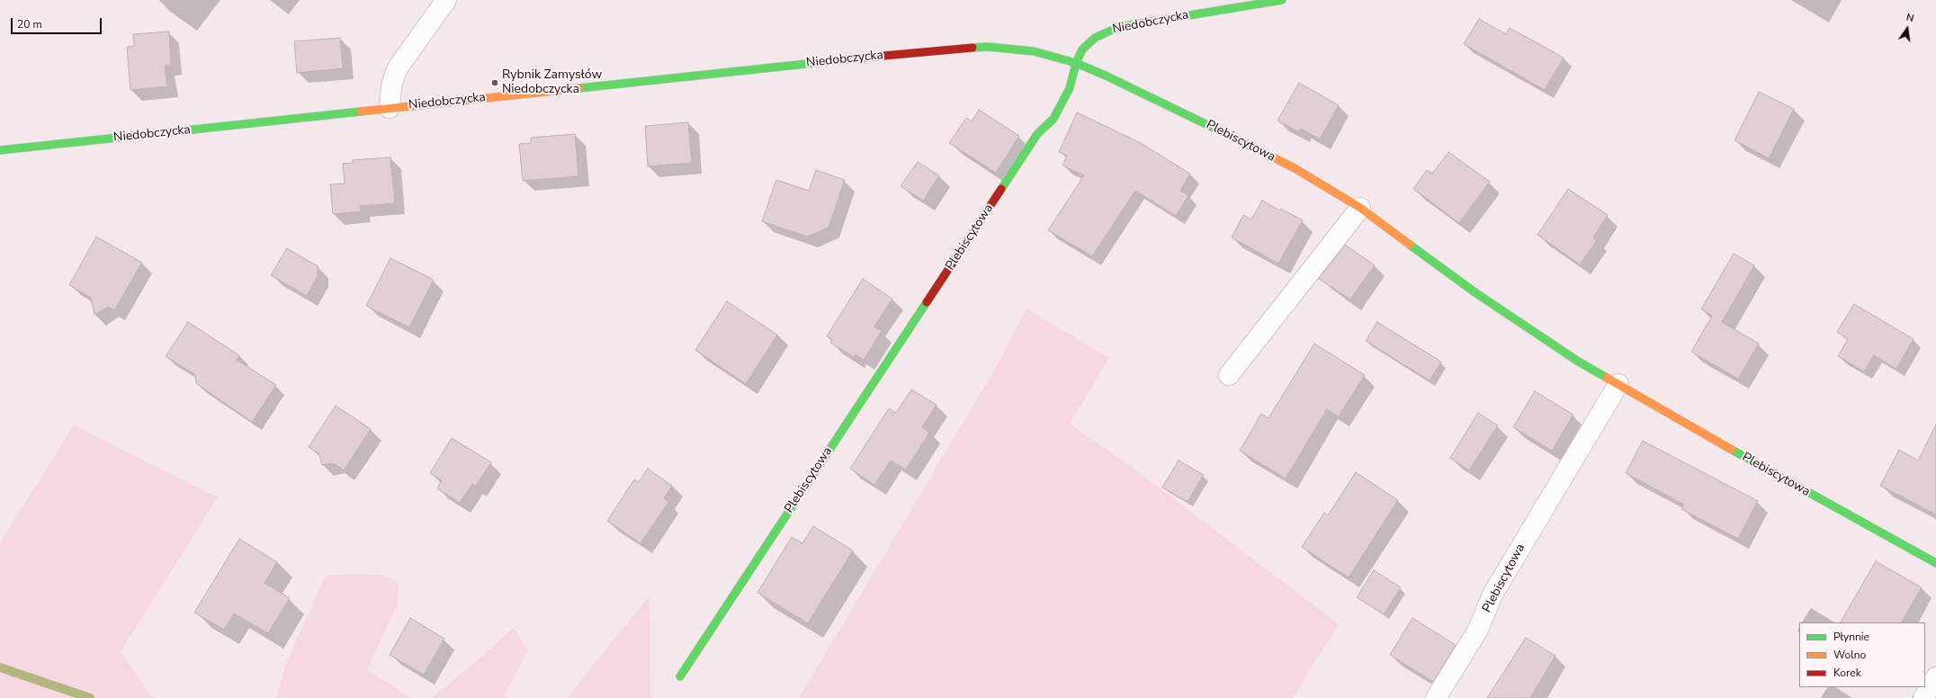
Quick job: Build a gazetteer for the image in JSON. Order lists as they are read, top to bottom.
{
  "streets": {
    "street": ["Niedobczycka", "Plebiscytowa"]
  },
  "crossings": [
    ["Niedobczycka", "Plebiscytowa"]
  ],
  "places": ["Rybnik Zamysłów Niedobczycka"],
  "legend": ["Płynnie", "Wolno", "Korek"],
  "scale_bar": "20 m",
  "north": "top"
}
